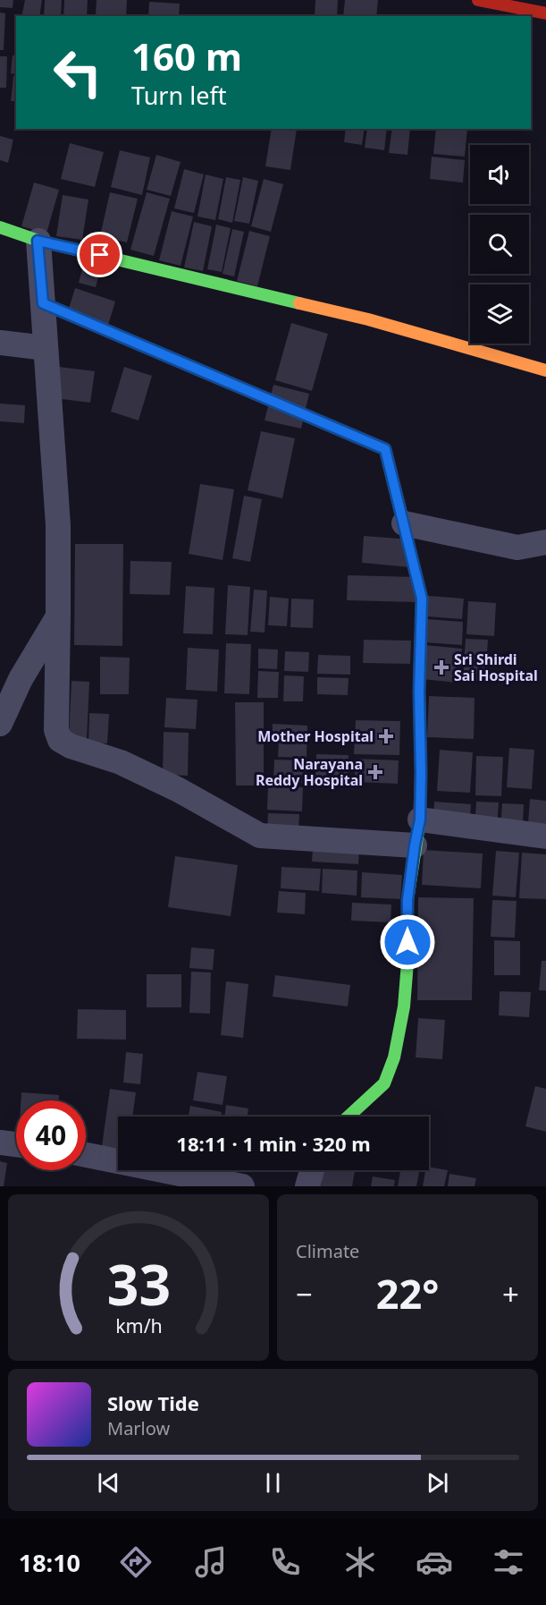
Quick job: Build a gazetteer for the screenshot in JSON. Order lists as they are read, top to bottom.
{
  "places": {
    "health": ["Sri Shirdi Sai Hospital", "Mother Hospital", "Narayana Reddy Hospital"]
  },
  "page": {
    "turn": ["160 m", "Turn left"],
    "limit": "40",
    "trip": "18:11 · 1 min · 320 m",
    "tile": "Climate",
    "heat": ["−", "22°", "+"],
    "song": ["Slow Tide", "Marlow"],
    "tabs": "18:10",
    "gauge": ["33", "km/h"]
  }
}
